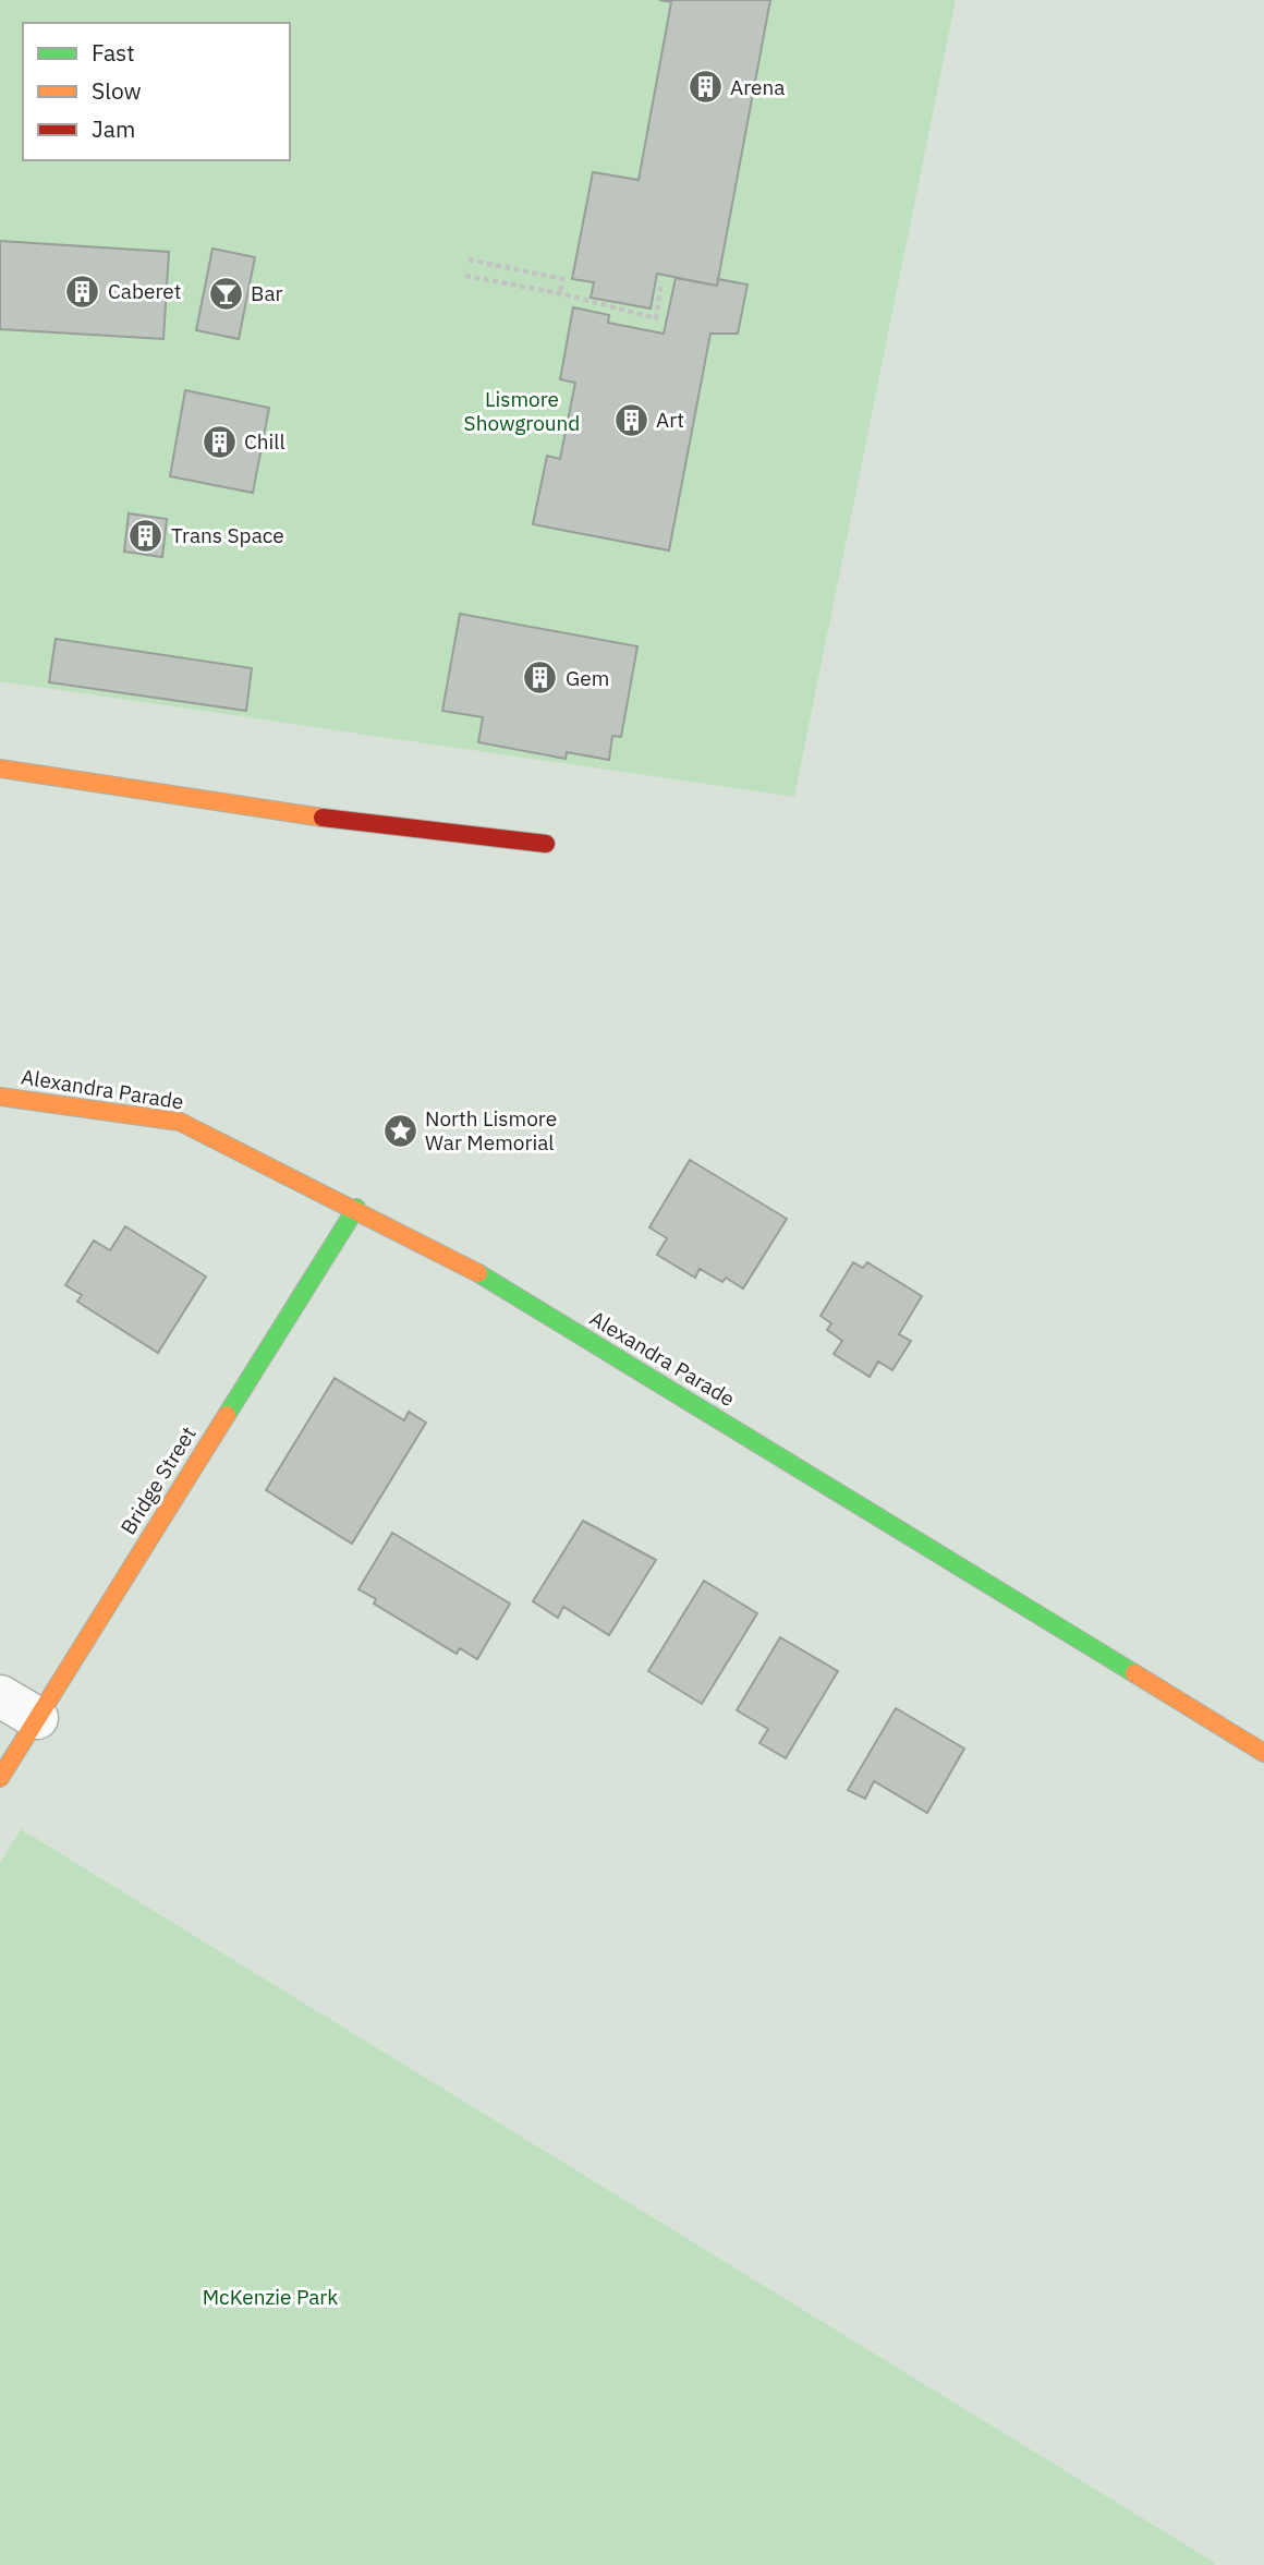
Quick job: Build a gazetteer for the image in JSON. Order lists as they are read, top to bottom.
{
  "streets": {
    "street": ["Alexandra Parade", "Bridge Street"]
  },
  "crossings": [
    ["Alexandra Parade", "Bridge Street"]
  ],
  "parks": ["Lismore Showground", "McKenzie Park"],
  "places": {
    "building": [
      "Arena",
      "Caberet",
      "Art",
      "Chill",
      "Trans Space",
      "Gem"
    ],
    "bar": ["Bar"],
    "place": ["North Lismore War Memorial"]
  },
  "legend": ["Fast", "Slow", "Jam"]
}
